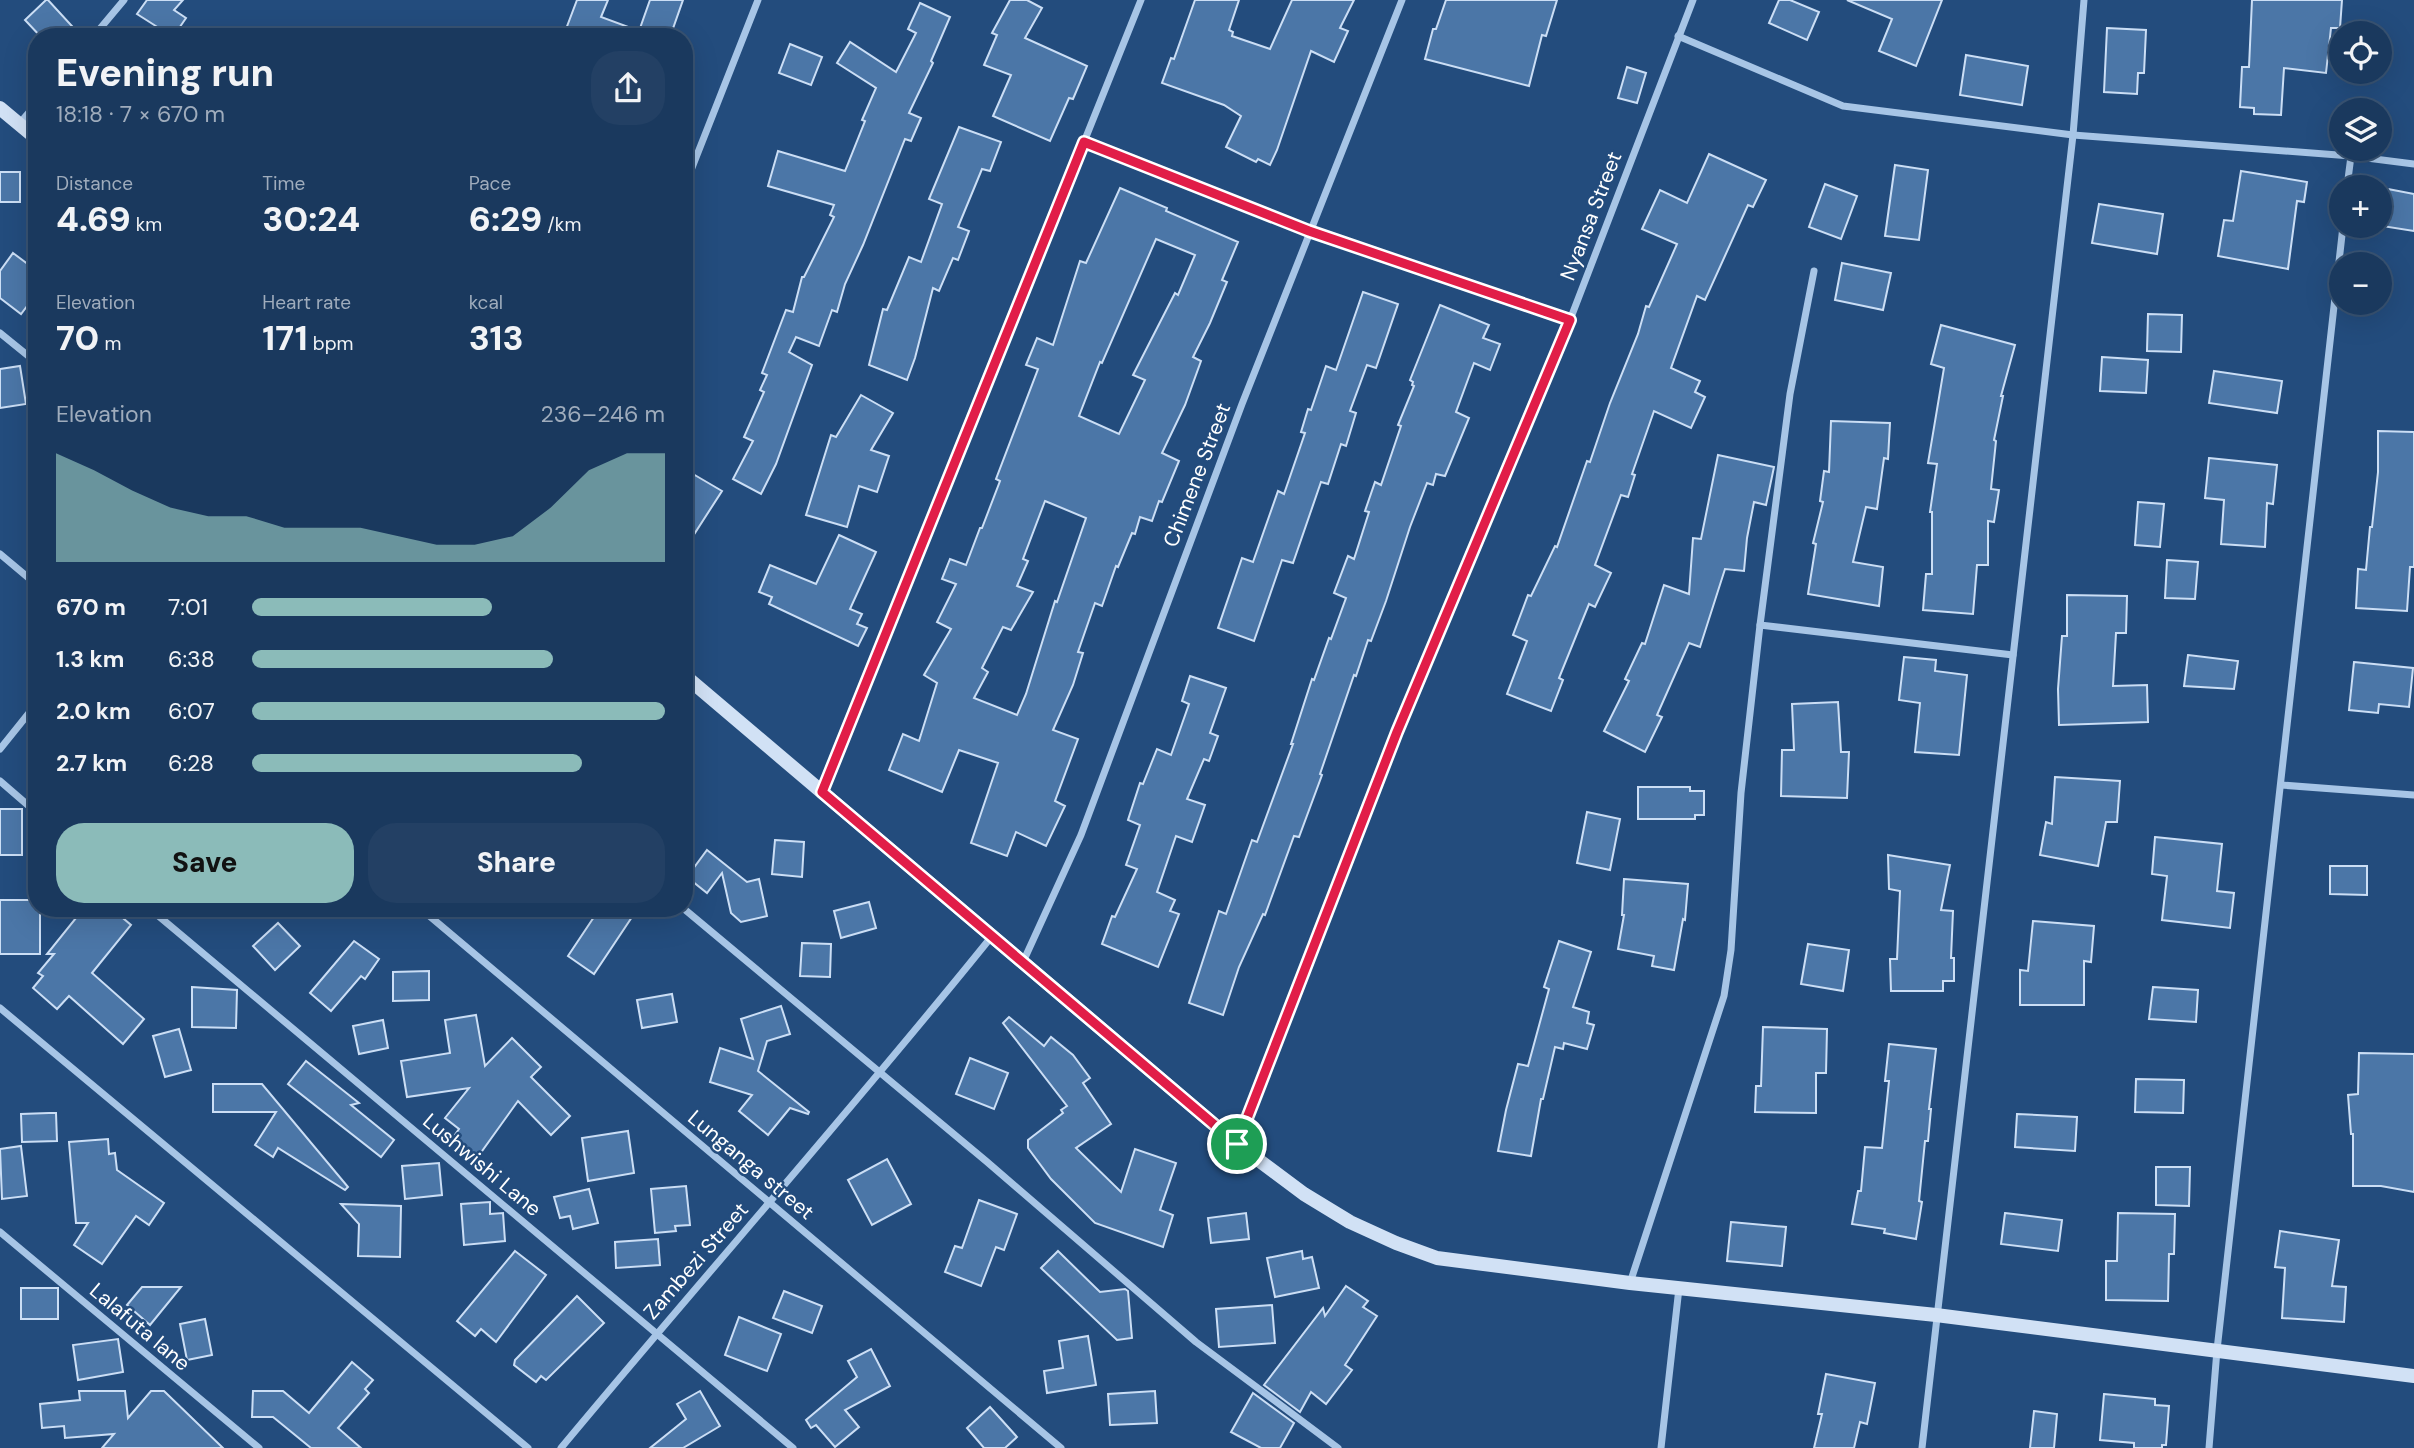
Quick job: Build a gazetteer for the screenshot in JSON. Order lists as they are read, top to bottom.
{
  "streets": {
    "street": [
      "Nyansa Street",
      "Chimene Street",
      "Lushwishi Lane",
      "Lunganga street",
      "Zambezi Street",
      "Lalafuta lane"
    ]
  },
  "crossings": [
    ["Lushwishi Lane", "Zambezi Street"],
    ["Lunganga street", "Zambezi Street"]
  ],
  "page": {
    "map_buttons": ["+", "−"],
    "heading": ["Evening run", "18:18 · 7 × 670 m"],
    "stats": [
      ["Distance", "4.69 km"],
      ["Time", "30:24"],
      ["Pace", "6:29 /km"],
      ["Elevation", "70 m"],
      ["Heart rate", "171 bpm"],
      ["kcal", "313"]
    ],
    "chart": ["Elevation", "236–246 m"],
    "list": [
      {
        "name": "670 m",
        "note": "7:01"
      },
      {
        "name": "1.3 km",
        "note": "6:38"
      },
      {
        "name": "2.0 km",
        "note": "6:07"
      },
      {
        "name": "2.7 km",
        "note": "6:28"
      }
    ],
    "buttons": ["Save", "Share"]
  }
}
